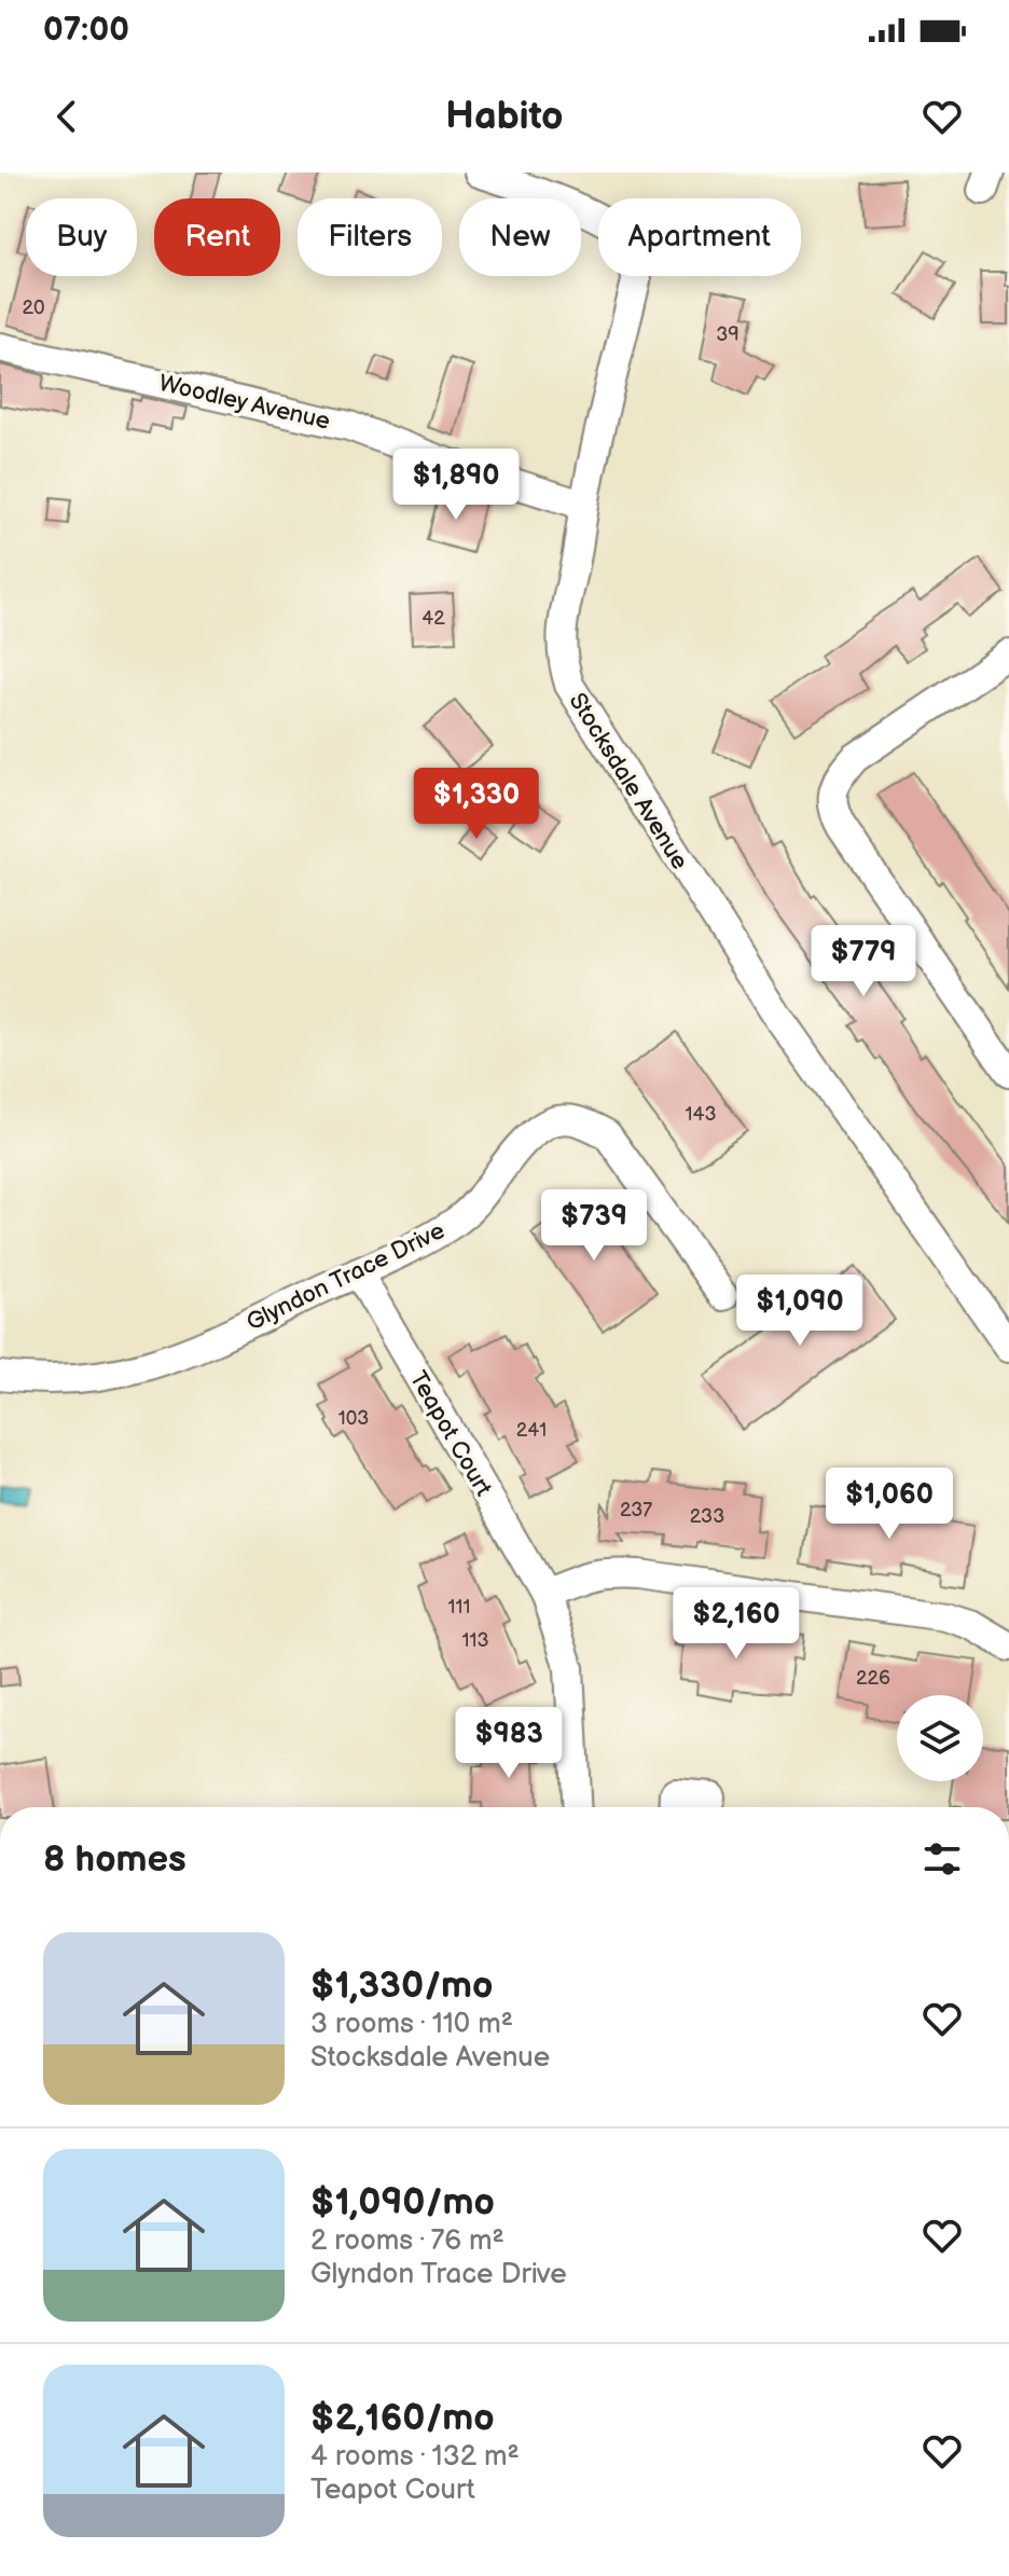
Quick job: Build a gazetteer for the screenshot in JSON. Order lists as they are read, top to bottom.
{
  "streets": {
    "street": [
      "Woodley Avenue",
      "Stocksdale Avenue",
      "Glyndon Trace Drive",
      "Teapot Court"
    ]
  },
  "crossings": [
    ["Woodley Avenue", "Stocksdale Avenue"],
    ["Glyndon Trace Drive", "Teapot Court"]
  ],
  "house_numbers": [
    "20",
    "39",
    "42",
    "143",
    "103",
    "241",
    "237",
    "233",
    "111",
    "113",
    "226"
  ],
  "page": {
    "status": "07:00",
    "header": "Habito",
    "chip": [
      "Buy",
      "Rent",
      "Filters",
      "New",
      "Apartment"
    ],
    "price": [
      "$1,890",
      "$1,330",
      "$779",
      "$739",
      "$1,090",
      "$1,060",
      "$2,160",
      "$983"
    ],
    "heading": "8 homes",
    "list": [
      {
        "name": "$1,330/mo",
        "note": "3 rooms · 110 m² · Stocksdale Avenue"
      },
      {
        "name": "$1,090/mo",
        "note": "2 rooms · 76 m² · Glyndon Trace Drive"
      },
      {
        "name": "$2,160/mo",
        "note": "4 rooms · 132 m² · Teapot Court"
      }
    ]
  }
}
